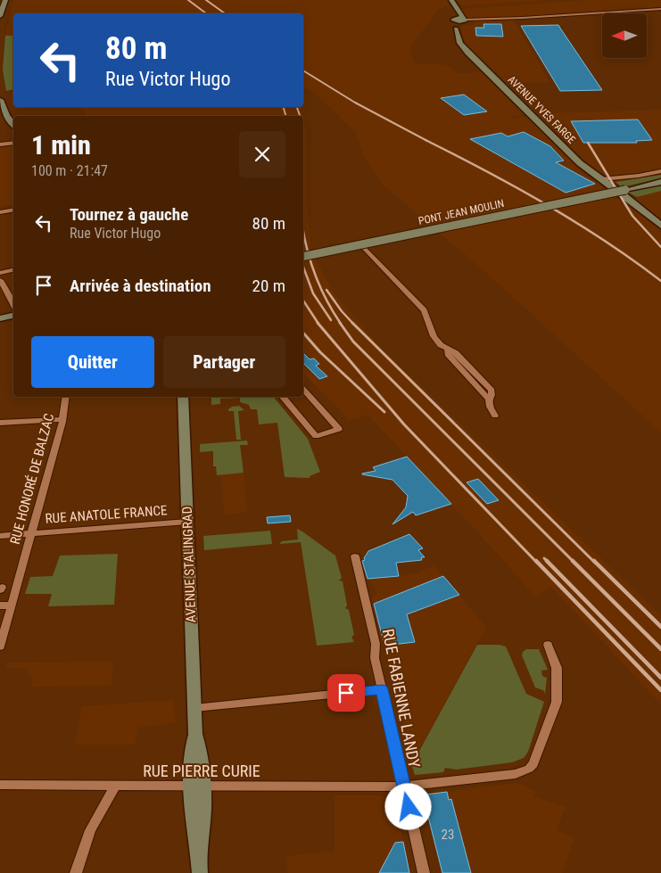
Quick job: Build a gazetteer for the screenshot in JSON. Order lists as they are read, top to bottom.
{
  "streets": {
    "street": [
      "AVENUE YVES FARGE",
      "PONT JEAN MOULIN",
      "RUE HONORÉ DE BALZAC",
      "RUE ANATOLE FRANCE",
      "AVENUE STALINGRAD",
      "RUE FABIENNE LANDY",
      "RUE PIERRE CURIE"
    ]
  },
  "crossings": [
    ["RUE HONORÉ DE BALZAC", "RUE ANATOLE FRANCE"],
    ["RUE ANATOLE FRANCE", "AVENUE STALINGRAD"],
    ["AVENUE STALINGRAD", "RUE PIERRE CURIE"],
    ["RUE FABIENNE LANDY", "RUE PIERRE CURIE"]
  ],
  "house_numbers": ["23"],
  "north": "left",
  "page": {
    "turn": ["80 m", "Rue Victor Hugo"],
    "heading": ["1 min", "100 m · 21:47"],
    "list": [
      {
        "name": "Tournez à gauche",
        "note": "Rue Victor Hugo",
        "value": "80 m"
      },
      {
        "name": "Arrivée à destination",
        "value": "20 m"
      }
    ],
    "buttons": ["Quitter", "Partager"]
  }
}
